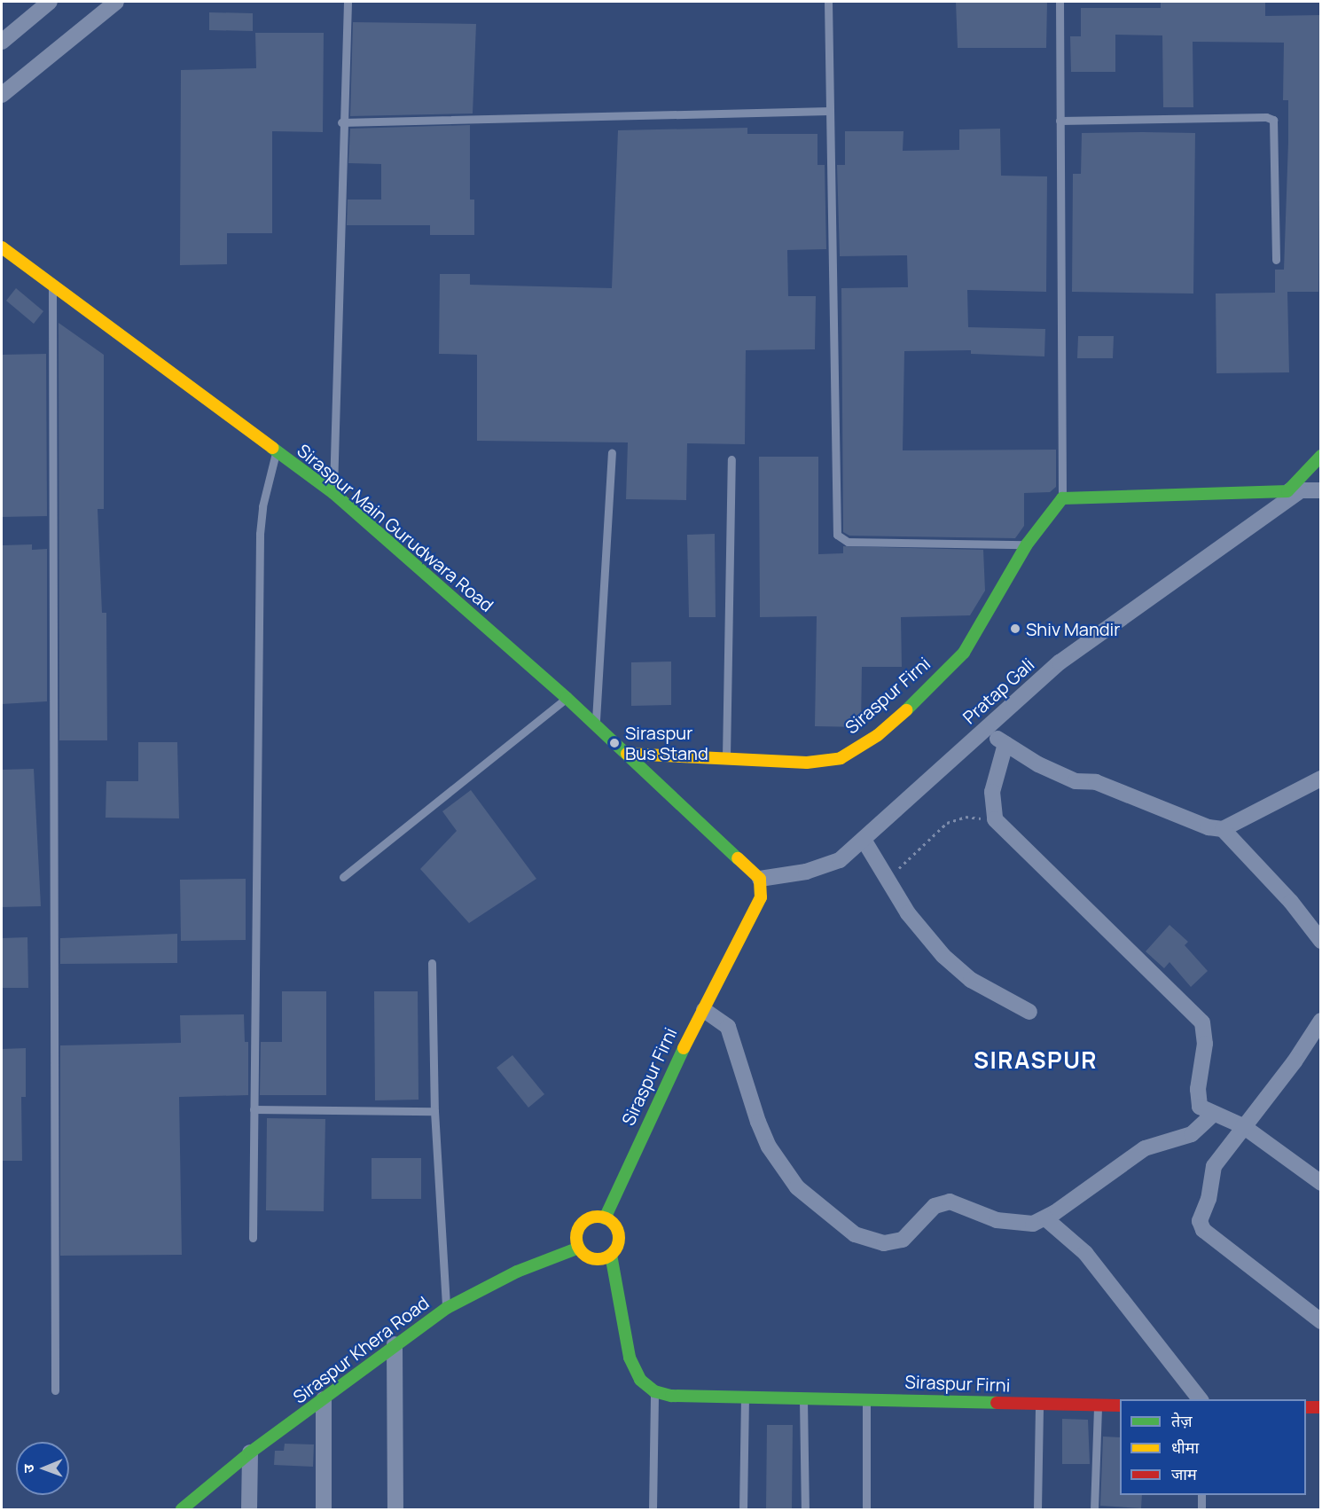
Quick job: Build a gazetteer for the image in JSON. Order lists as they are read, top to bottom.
{
  "streets": {
    "street": [
      "Siraspur Main Gurudwara Road",
      "Pratap Gali",
      "Siraspur Firni",
      "Siraspur Khera Road"
    ]
  },
  "crossings": [
    ["Siraspur Main Gurudwara Road", "Siraspur Firni"],
    ["Pratap Gali", "Siraspur Firni"],
    ["Siraspur Firni", "Siraspur Khera Road"]
  ],
  "districts": ["SIRASPUR"],
  "places": ["Shiv Mandir", "Siraspur Bus Stand"],
  "legend": ["तेज़", "धीमा", "जाम"],
  "north": "left"
}
